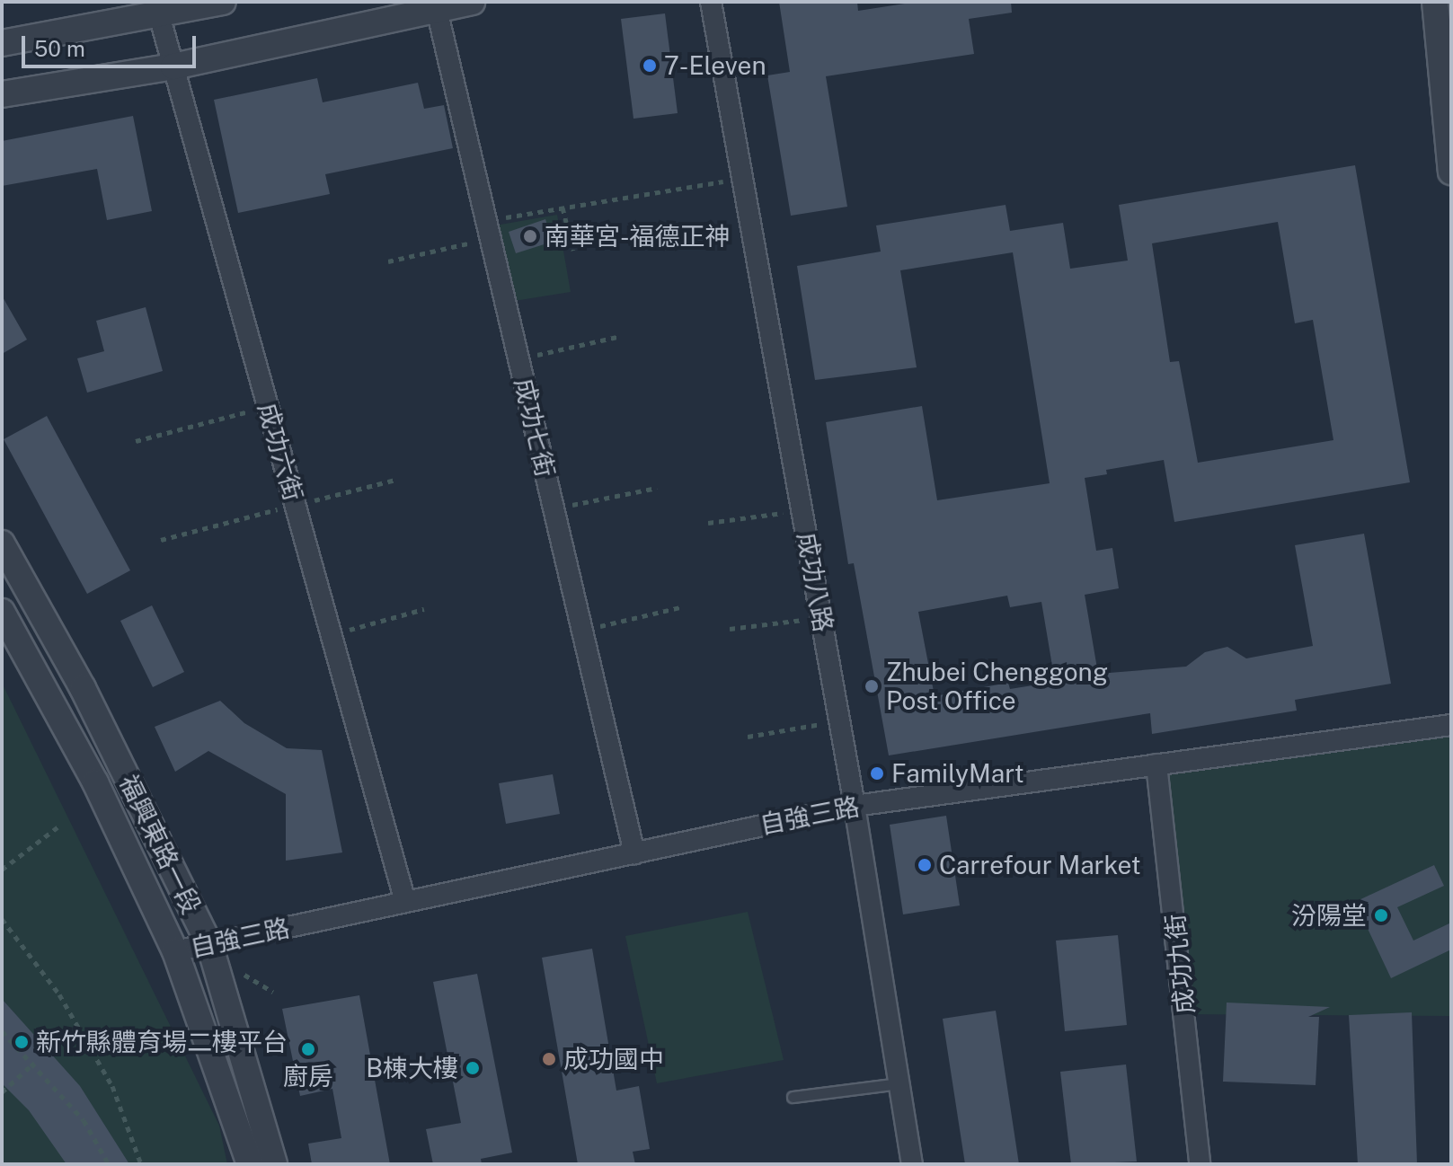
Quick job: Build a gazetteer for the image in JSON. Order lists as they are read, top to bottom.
{
  "streets": {
    "street": [
      "成功七街",
      "成功六街",
      "成功八路",
      "自強三路",
      "福興東路一段",
      "成功九街"
    ]
  },
  "crossings": [
    ["成功七街", "自強三路"],
    ["成功六街", "自強三路"],
    ["成功八路", "自強三路"],
    ["自強三路", "福興東路一段"],
    ["自強三路", "成功九街"]
  ],
  "places": [
    "7-Eleven",
    "南華宮-福德正神",
    "Zhubei Chenggong Post Office",
    "FamilyMart",
    "Carrefour Market",
    "汾陽堂",
    "新竹縣體育場二樓平台",
    "廚房",
    "成功國中",
    "B棟大樓"
  ],
  "scale_bar": "50 m"
}
